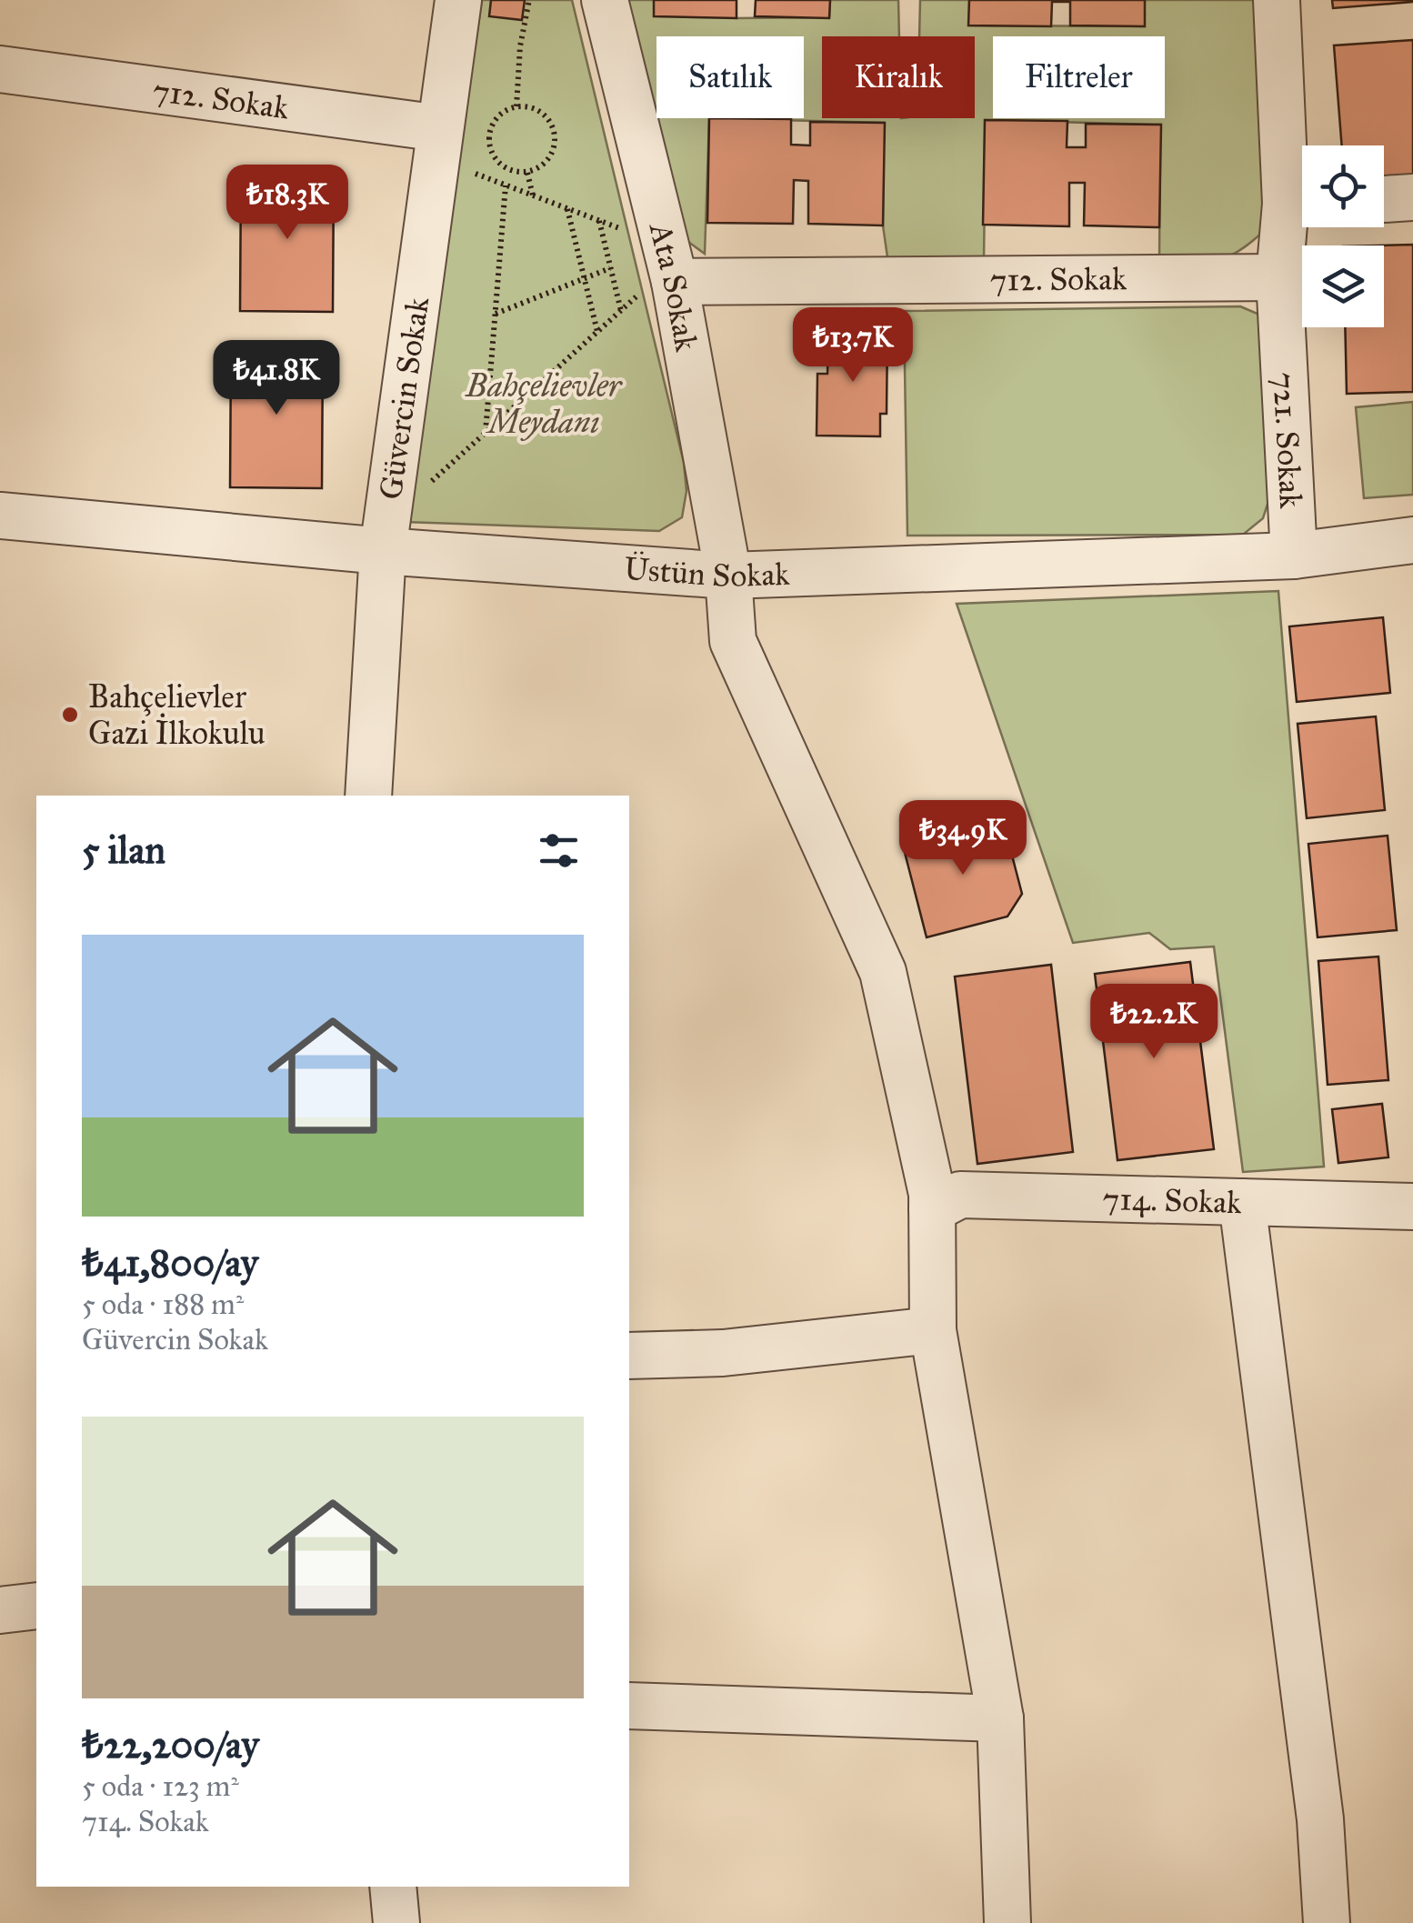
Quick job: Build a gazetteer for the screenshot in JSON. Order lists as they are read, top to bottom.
{
  "streets": {
    "street": [
      "712. Sokak",
      "Ata Sokak",
      "Güvercin Sokak",
      "721. Sokak",
      "Üstün Sokak",
      "714. Sokak"
    ]
  },
  "crossings": [
    ["712. Sokak", "Ata Sokak"],
    ["712. Sokak", "Güvercin Sokak"],
    ["712. Sokak", "721. Sokak"],
    ["Ata Sokak", "Üstün Sokak"],
    ["Ata Sokak", "714. Sokak"],
    ["Güvercin Sokak", "Üstün Sokak"],
    ["721. Sokak", "Üstün Sokak"]
  ],
  "parks": ["Bahçelievler Meydanı"],
  "places": ["Bahçelievler Gazi İlkokulu"],
  "page": {
    "chip": ["Satılık", "Kiralık", "Filtreler"],
    "price": [
      "₺18.3K",
      "₺13.7K",
      "₺41.8K",
      "₺34.9K",
      "₺22.2K"
    ],
    "heading": "5 ilan",
    "list": [
      {
        "name": "₺41,800/ay",
        "note": "5 oda · 188 m² · Güvercin Sokak"
      },
      {
        "name": "₺22,200/ay",
        "note": "5 oda · 123 m² · 714. Sokak"
      }
    ]
  }
}
